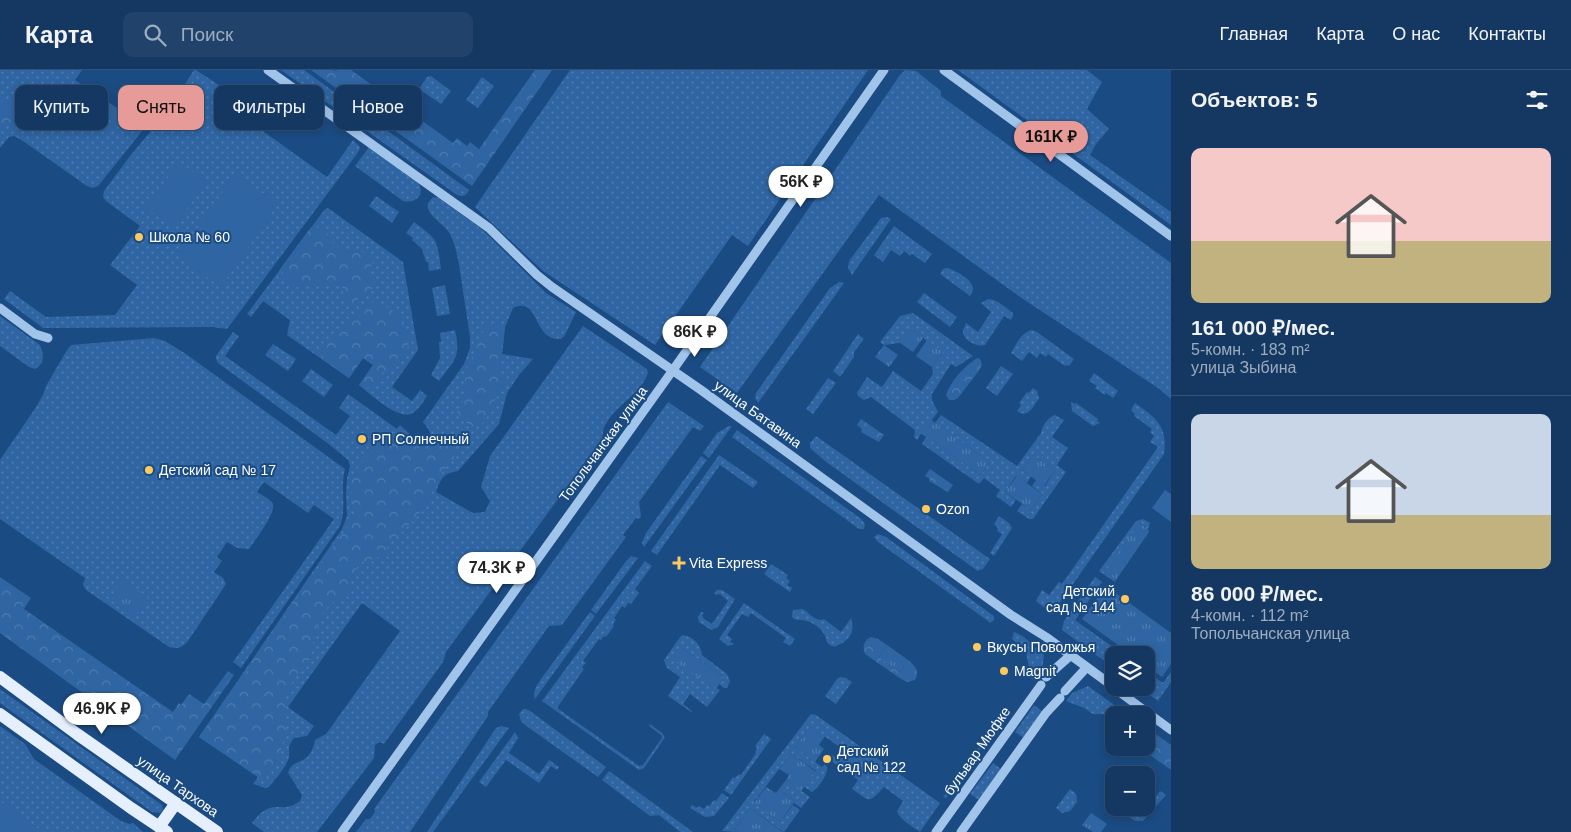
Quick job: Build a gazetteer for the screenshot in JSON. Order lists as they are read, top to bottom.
{
  "streets": {
    "main road": ["улица Тархова"],
    "street": ["улица Батавина", "Топольчанская улица", "бульвар Мюфке"]
  },
  "crossings": [
    ["улица Батавина", "Топольчанская улица"]
  ],
  "places": {
    "other": [
      "Школа № 60",
      "РП Солнечный",
      "Детский сад № 17",
      "Ozon",
      "Детский сад № 144",
      "Вкусы Поволжья",
      "Magnit",
      "Детский сад № 122"
    ],
    "health": ["Vita Express"]
  },
  "page": {
    "header": "Карта",
    "search": "Поиск",
    "nav": [
      "Главная",
      "Карта",
      "О нас",
      "Контакты"
    ],
    "heading": "Объектов: 5",
    "chip": [
      "Купить",
      "Снять",
      "Фильтры",
      "Новое"
    ],
    "price": [
      "161K ₽",
      "56K ₽",
      "86K ₽",
      "74.3K ₽",
      "46.9K ₽"
    ],
    "list": [
      {
        "name": "161 000 ₽/мес.",
        "note": "5-комн. · 183 m² · улица Зыбина"
      },
      {
        "name": "86 000 ₽/мес.",
        "note": "4-комн. · 112 m² · Топольчанская улица"
      }
    ],
    "map_buttons": ["+", "−"]
  }
}
